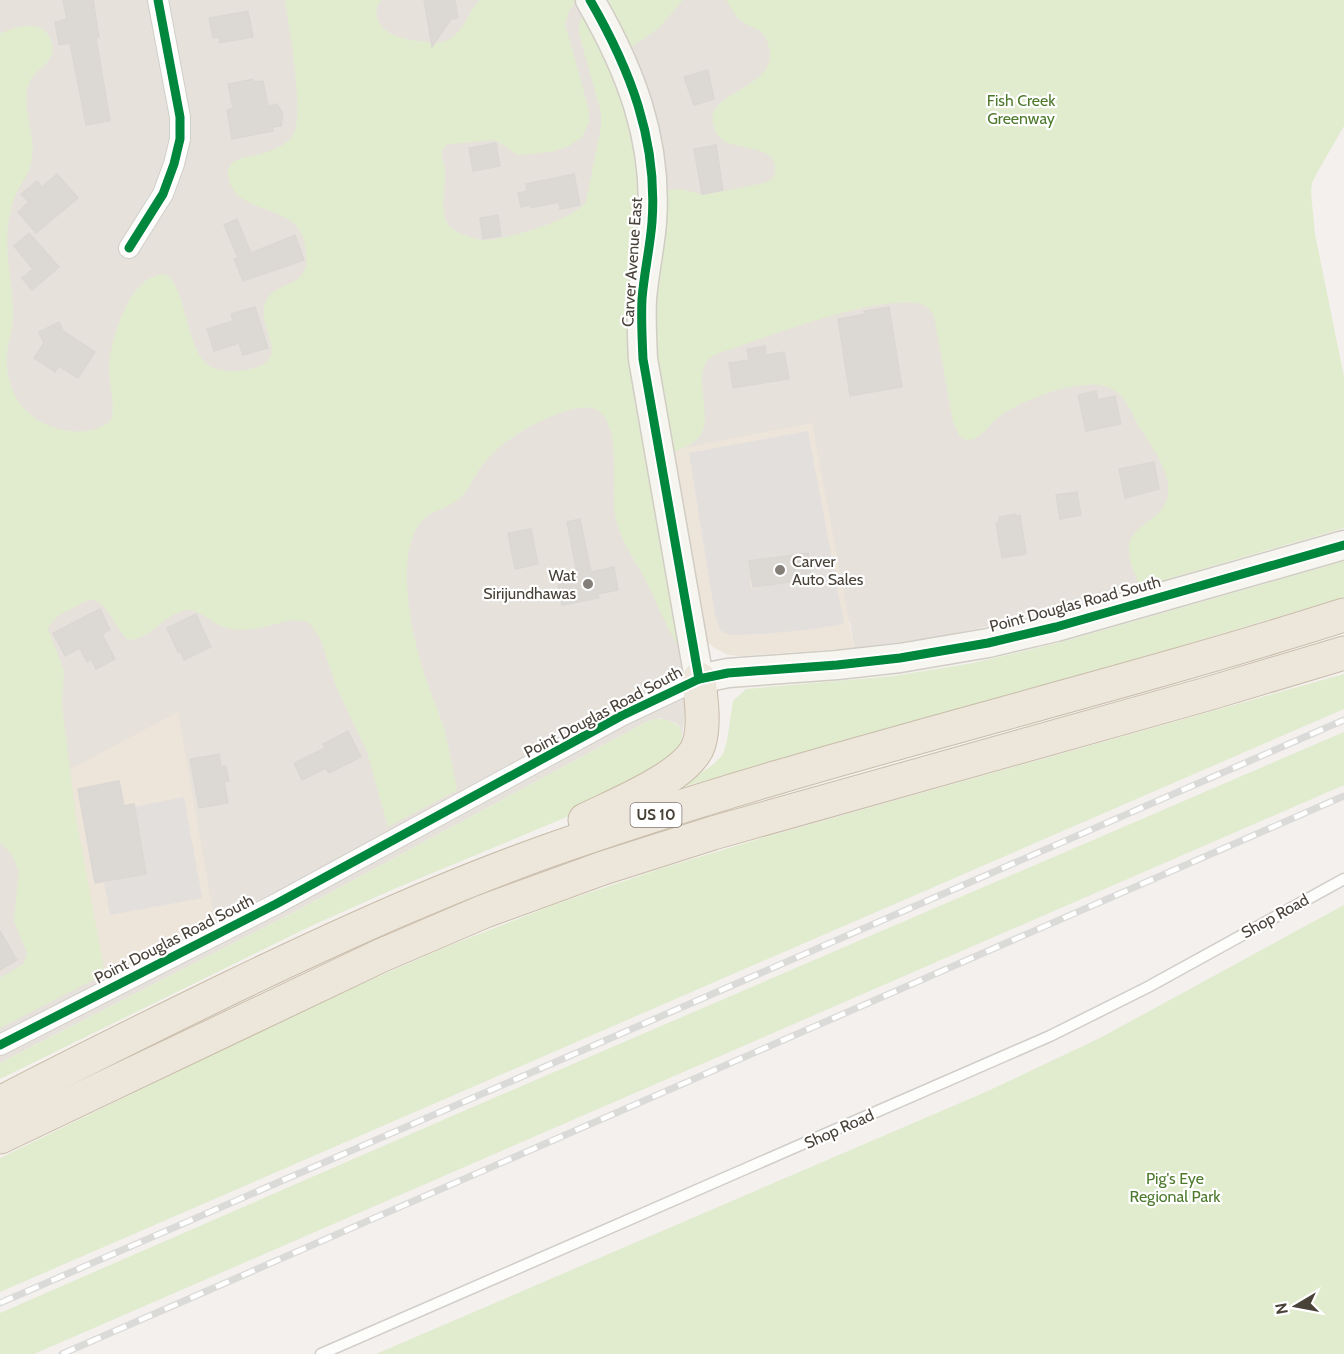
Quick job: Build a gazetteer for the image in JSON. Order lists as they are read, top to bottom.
{
  "streets": {
    "highway": ["US 10"],
    "street": ["Carver Avenue East", "Point Douglas Road South"],
    "lane": ["Shop Road"]
  },
  "crossings": [
    ["Carver Avenue East", "Point Douglas Road South"]
  ],
  "parks": ["Fish Creek Greenway", "Pig's Eye Regional Park"],
  "places": ["Carver Auto Sales", "Wat Sirijundhawas"],
  "north": "left"
}
